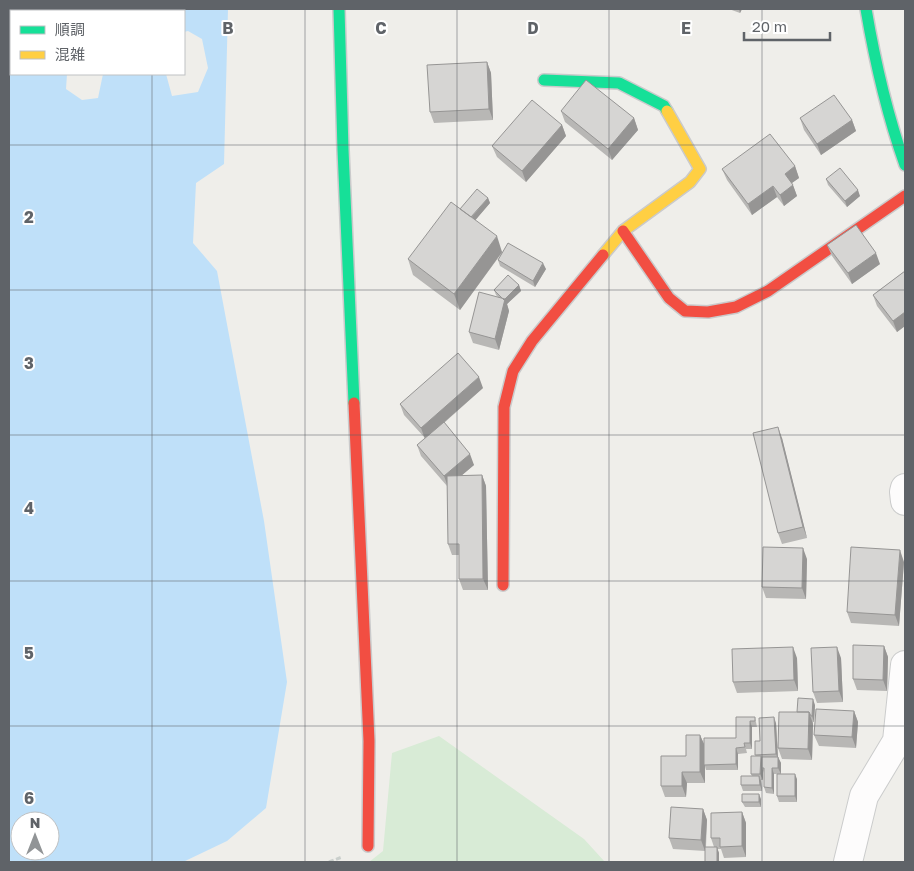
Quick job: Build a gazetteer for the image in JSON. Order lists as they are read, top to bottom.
{
  "legend": ["順調", "混雑"],
  "scale_bar": "20 m",
  "north": "top",
  "grid": {
    "columns": [
      "B",
      "C",
      "D",
      "E"
    ],
    "rows": [
      "2",
      "3",
      "4",
      "5",
      "6"
    ]
  }
}
